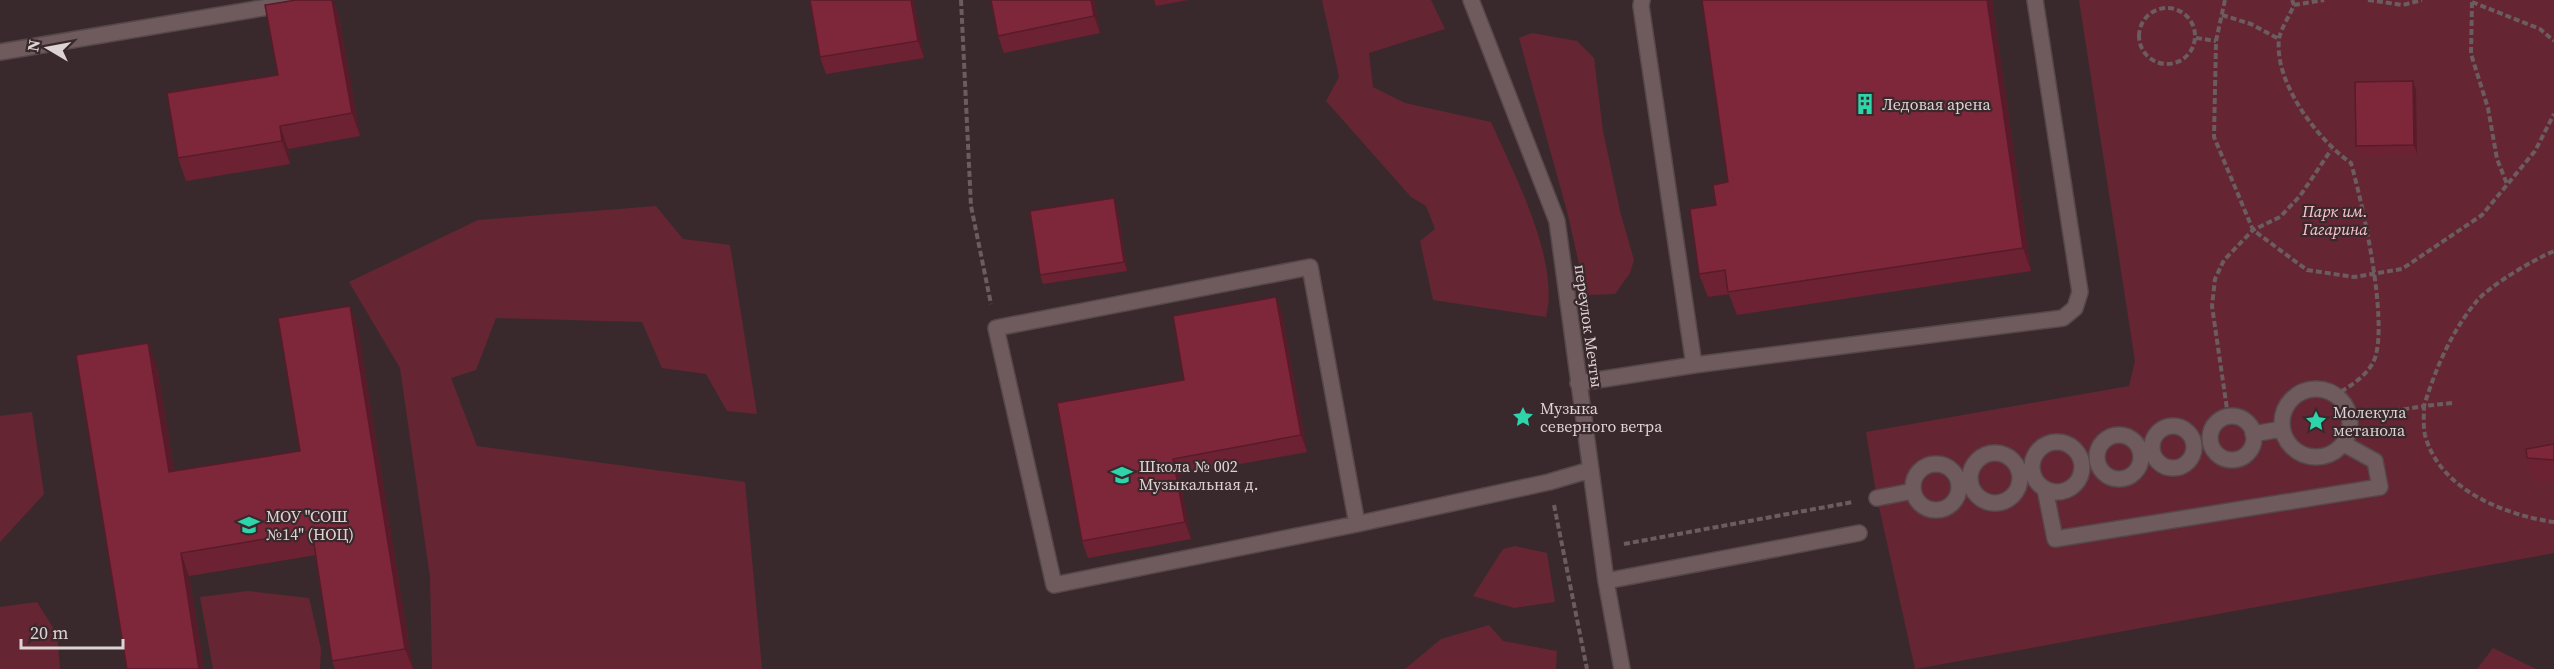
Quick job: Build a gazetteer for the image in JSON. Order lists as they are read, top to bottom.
{
  "streets": {
    "street": ["переулок Мечты"]
  },
  "parks": ["Парк им. Гагарина"],
  "places": {
    "building": ["Ледовая арена"],
    "place": ["Музыка северного ветра", "Молекула метанола"],
    "school or university": ["Школа № 002 Музыкальная д.", "МОУ \"СОШ №14\" (НОЦ)"]
  },
  "scale_bar": "20 m",
  "north": "left"
}
